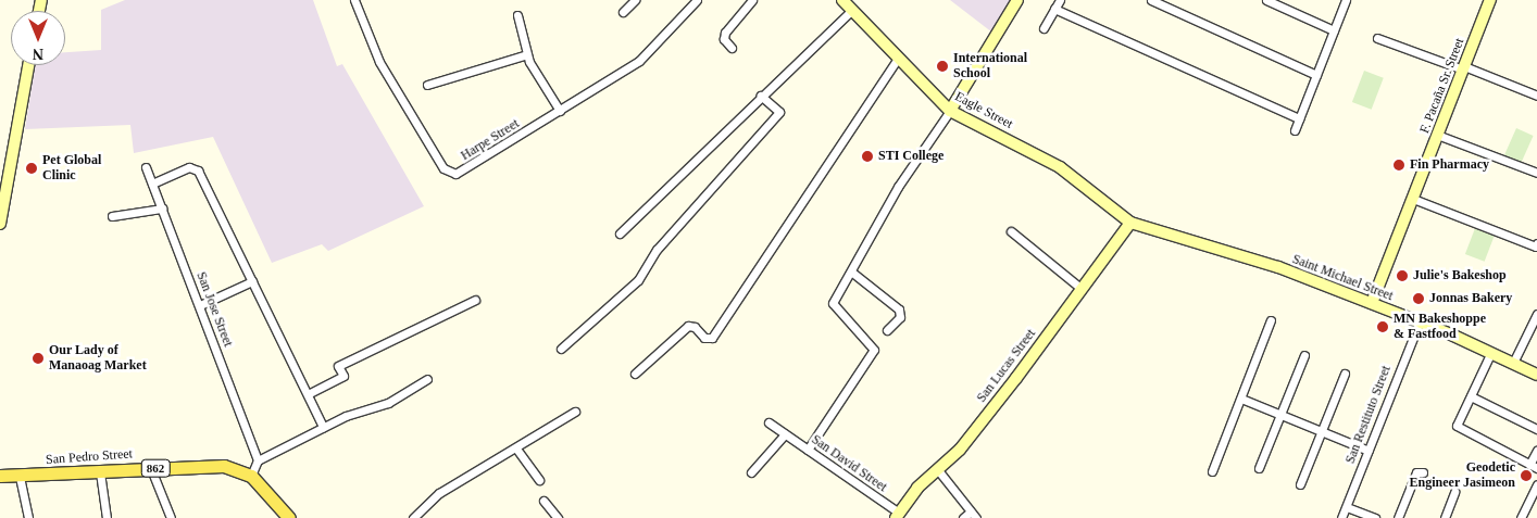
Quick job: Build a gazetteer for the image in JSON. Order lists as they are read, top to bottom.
{
  "streets": {
    "main road": ["San Pedro Street", "862"],
    "street": [
      "F. Pacaña Sr. Street",
      "Eagle Street",
      "Harpe Street",
      "Saint Michael Street",
      "San Jose Street",
      "San Lucas Street",
      "San Restituto Street",
      "San David Street"
    ]
  },
  "crossings": [
    ["F. Pacaña Sr. Street", "Saint Michael Street"],
    ["Eagle Street", "Saint Michael Street"],
    ["Eagle Street", "San Lucas Street"],
    ["Saint Michael Street", "San Lucas Street"],
    ["Saint Michael Street", "San Restituto Street"],
    ["San Lucas Street", "San David Street"]
  ],
  "places": [
    "International School",
    "STI College",
    "Fin Pharmacy",
    "Pet Global Clinic",
    "Julie's Bakeshop",
    "Jonnas Bakery",
    "MN Bakeshoppe & Fastfood",
    "Our Lady of Manaoag Market",
    "Geodetic Engineer Jasimeon"
  ],
  "north": "bottom"
}
